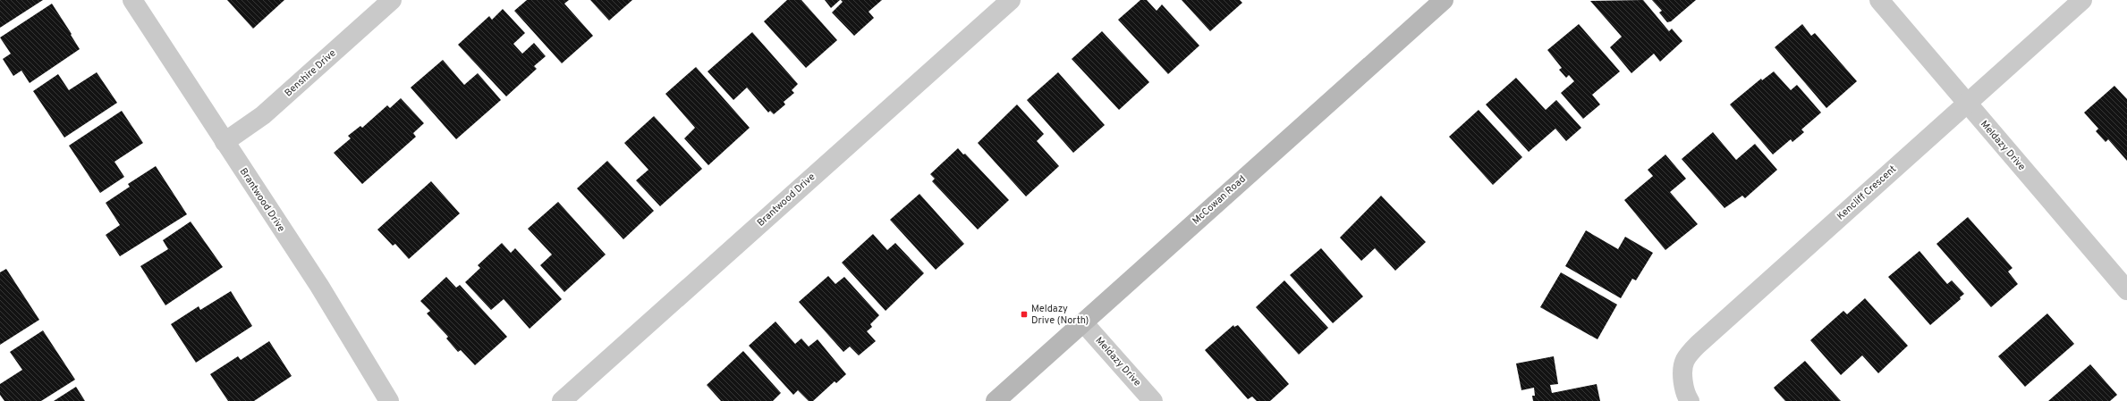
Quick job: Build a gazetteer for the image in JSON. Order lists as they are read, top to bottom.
{
  "streets": {
    "main road": ["McCowan Road"],
    "street": [
      "Benshire Drive",
      "Meldazy Drive",
      "Kencliff Crescent",
      "Brantwood Drive"
    ]
  },
  "crossings": [
    ["Benshire Drive", "Brantwood Drive"],
    ["Meldazy Drive", "Kencliff Crescent"],
    ["Meldazy Drive", "McCowan Road"]
  ],
  "places": {
    "transit": ["Meldazy Drive (North)"]
  }
}
